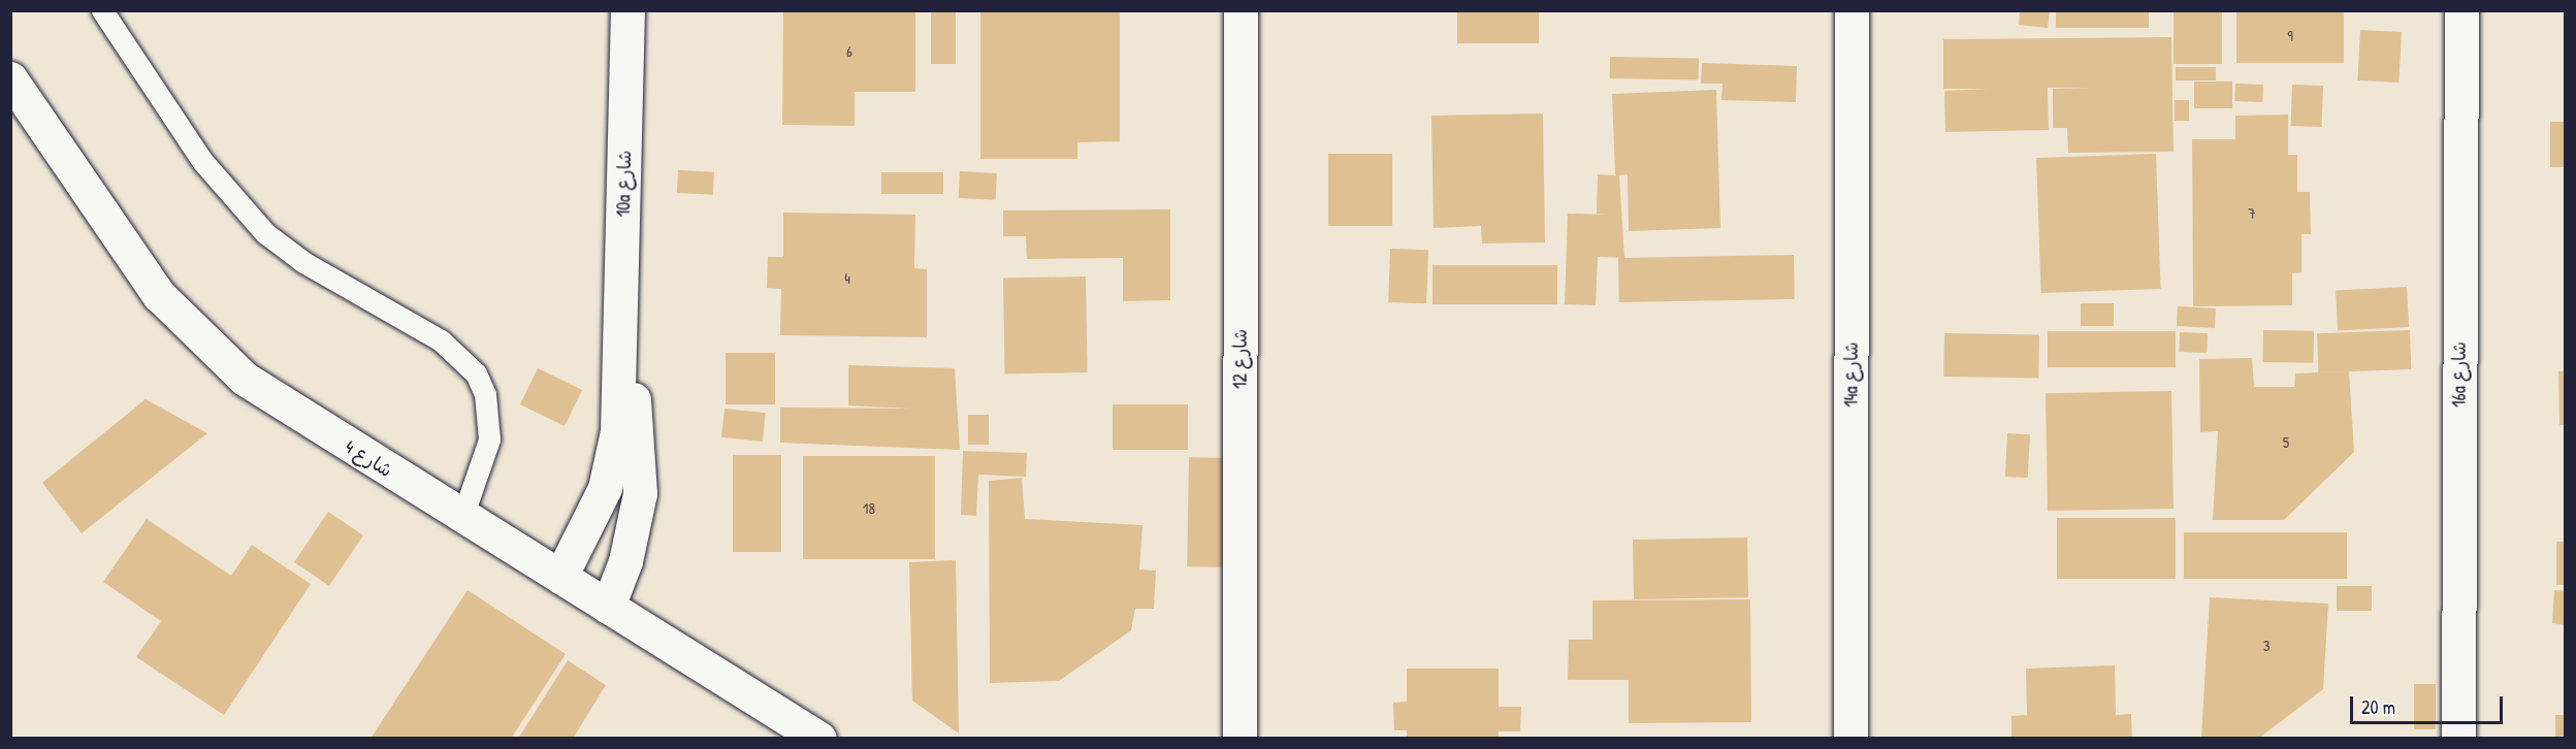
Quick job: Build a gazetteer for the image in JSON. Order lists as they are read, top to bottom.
{
  "streets": {
    "street": [
      "10a شارع",
      "شارع 12",
      "14a شارع",
      "16a شارع",
      "شارع 4"
    ]
  },
  "crossings": [
    ["10a شارع", "شارع 4"]
  ],
  "house_numbers": [
    "9",
    "6",
    "7",
    "4",
    "5",
    "18",
    "3"
  ],
  "scale_bar": "20 m"
}
